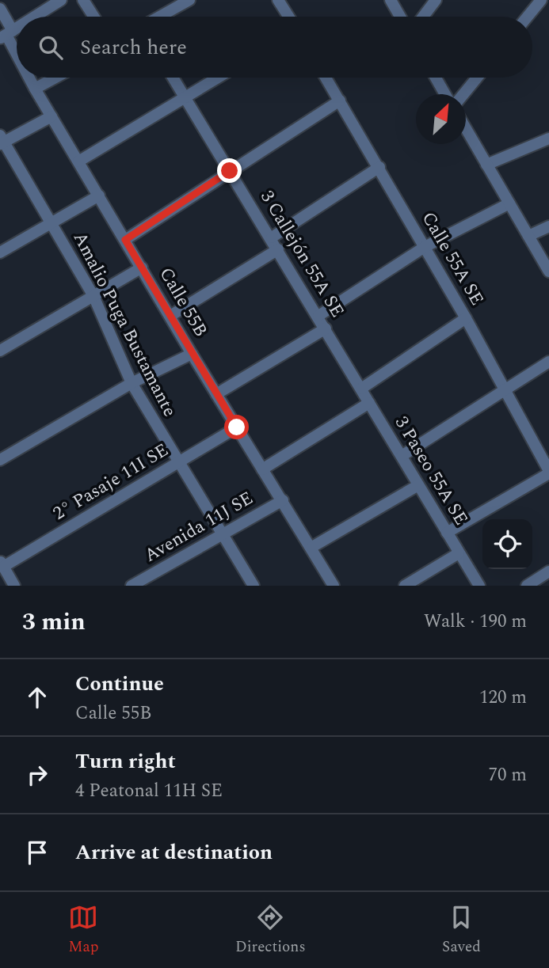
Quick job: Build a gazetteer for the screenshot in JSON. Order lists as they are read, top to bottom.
{
  "streets": {
    "street": [
      "3 Callejón 55A SE",
      "Calle 55A SE",
      "Calle 55B",
      "Amalio Puga Bustamante",
      "3 Paseo 55A SE",
      "2° Pasaje 11I SE",
      "Avenida 11J SE"
    ]
  },
  "crossings": [
    ["3 Callejón 55A SE", "3 Paseo 55A SE"],
    ["Calle 55B", "2° Pasaje 11I SE"],
    ["Calle 55B", "Avenida 11J SE"],
    ["Amalio Puga Bustamante", "2° Pasaje 11I SE"],
    ["Amalio Puga Bustamante", "Avenida 11J SE"]
  ],
  "north": "top right",
  "page": {
    "search": "Search here",
    "heading": ["3 min", "Walk · 190 m"],
    "list": [
      ["Continue", "Calle 55B", "120 m"],
      ["Turn right", "4 Peatonal 11H SE", "70 m"],
      "Arrive at destination"
    ],
    "nav": ["Map", "Directions", "Saved"]
  }
}
